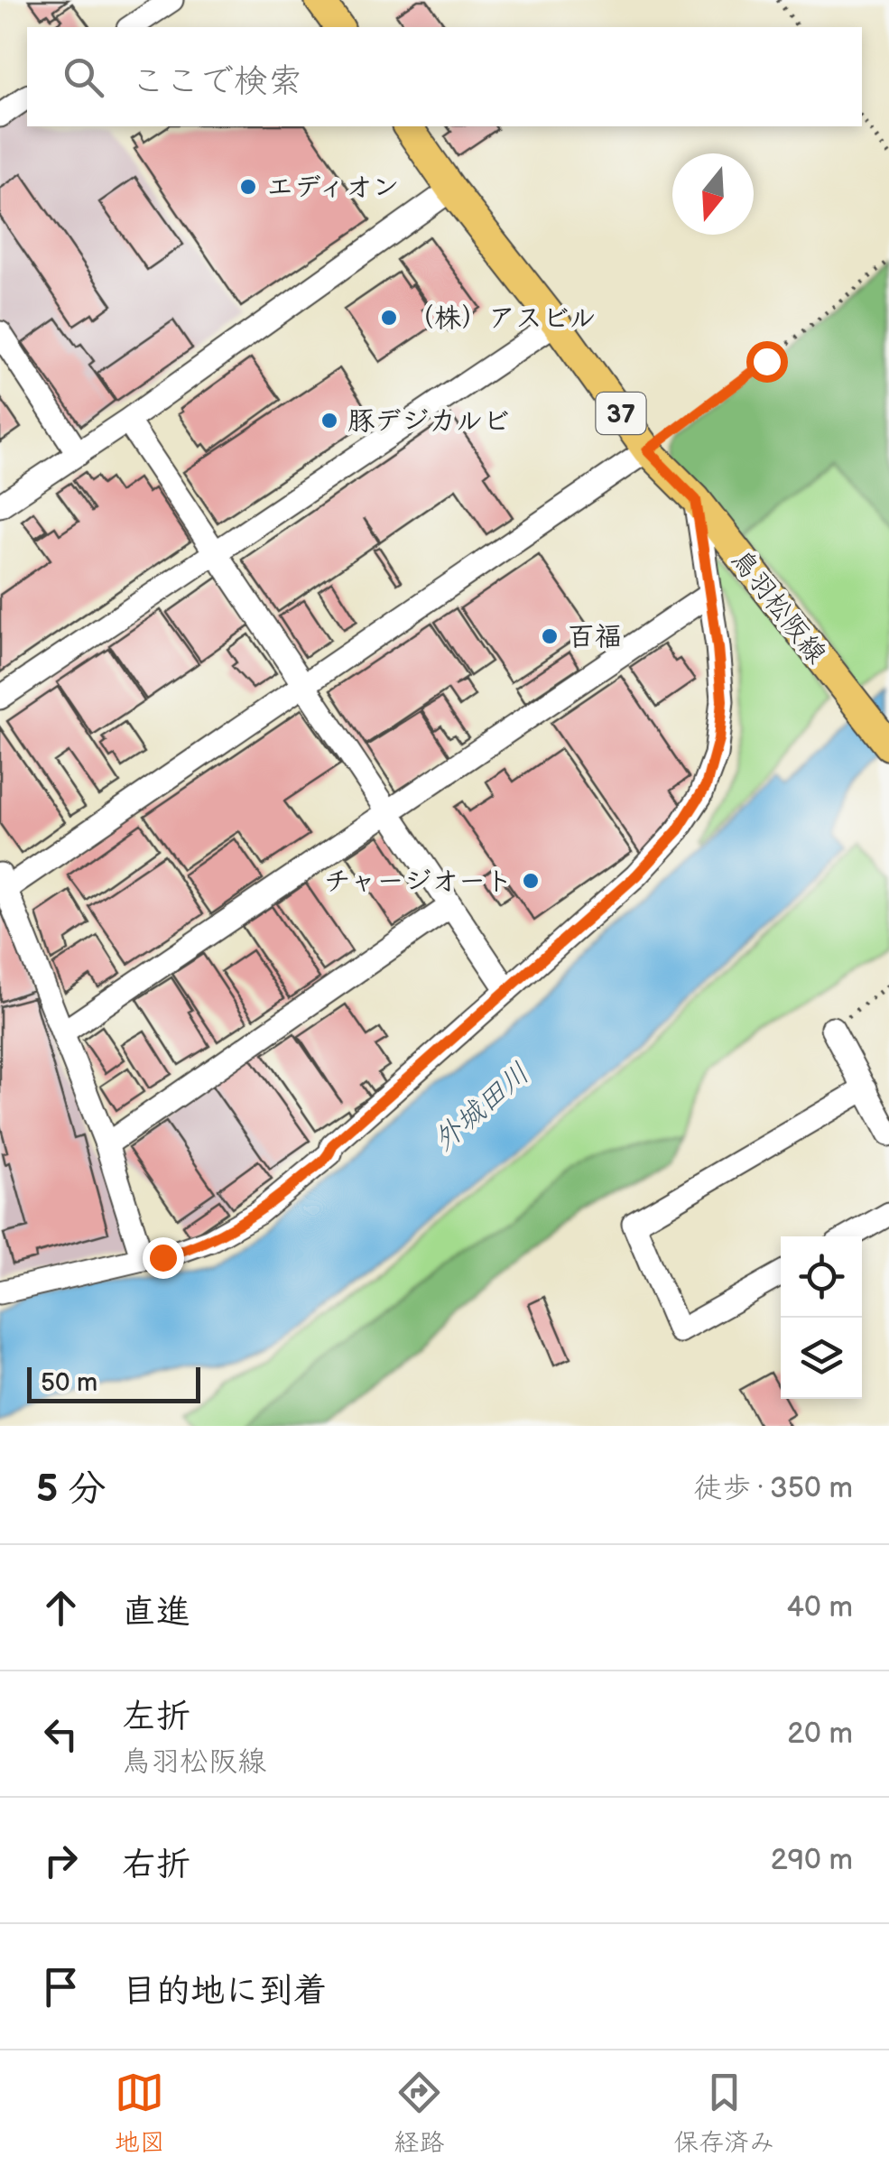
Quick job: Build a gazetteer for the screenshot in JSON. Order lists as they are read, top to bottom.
{
  "streets": {
    "main road": ["37", "鳥羽松阪線"]
  },
  "water": ["外城田川"],
  "places": [
    "エディオン",
    "（株）アスビル",
    "豚デジカルビ",
    "百福",
    "チャージオート"
  ],
  "scale_bar": "50 m",
  "north": "bottom",
  "page": {
    "search": "ここで検索",
    "scale": "50 m",
    "heading": ["5 分", "徒歩 · 350 m"],
    "list": [
      ["直進", "40 m"],
      ["左折", "鳥羽松阪線", "20 m"],
      ["右折", "290 m"],
      "目的地に到着"
    ],
    "nav": ["地図", "経路", "保存済み"]
  }
}
